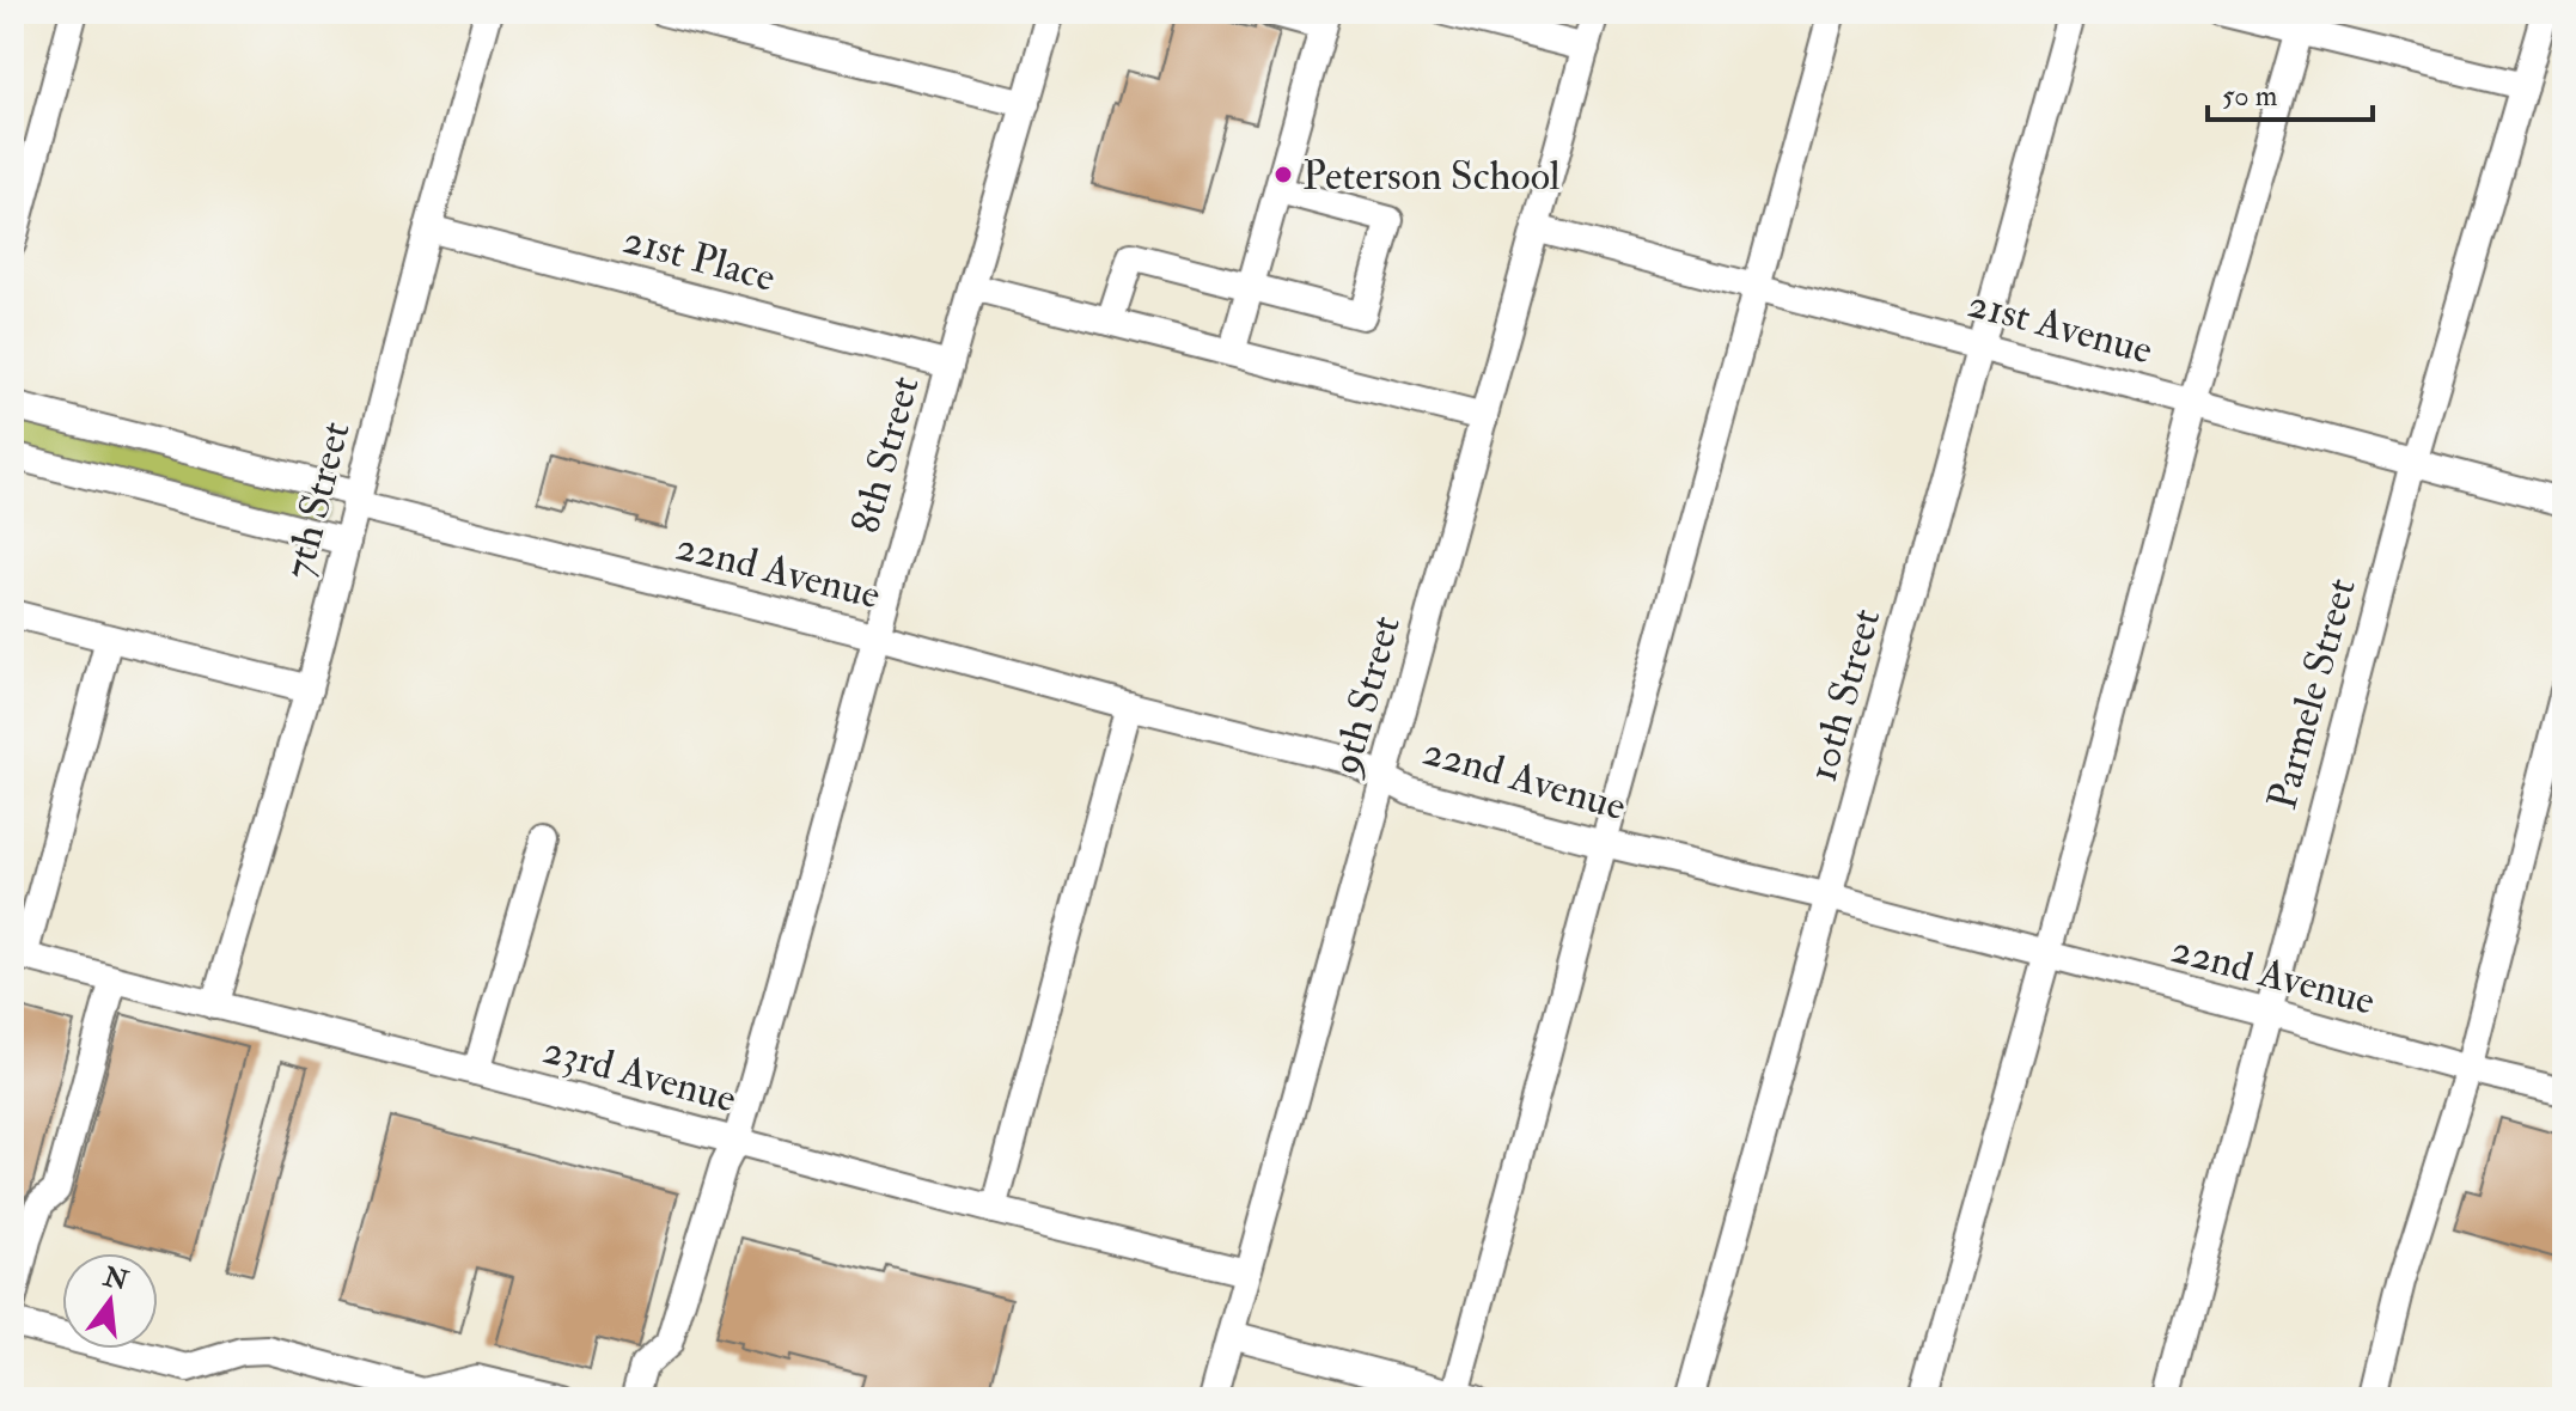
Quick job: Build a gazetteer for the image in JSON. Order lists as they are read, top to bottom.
{
  "streets": {
    "street": [
      "21st Place",
      "21st Avenue",
      "8th Street",
      "7th Street",
      "22nd Avenue",
      "Parmele Street",
      "9th Street",
      "10th Street",
      "23rd Avenue"
    ]
  },
  "crossings": [
    ["21st Place", "8th Street"],
    ["21st Place", "7th Street"],
    ["21st Avenue", "Parmele Street"],
    ["21st Avenue", "9th Street"],
    ["21st Avenue", "10th Street"],
    ["8th Street", "22nd Avenue"],
    ["8th Street", "23rd Avenue"],
    ["7th Street", "22nd Avenue"],
    ["7th Street", "23rd Avenue"],
    ["22nd Avenue", "Parmele Street"],
    ["22nd Avenue", "9th Street"],
    ["22nd Avenue", "10th Street"],
    ["9th Street", "23rd Avenue"]
  ],
  "places": ["Peterson School"],
  "scale_bar": "50 m",
  "north": "top"
}
